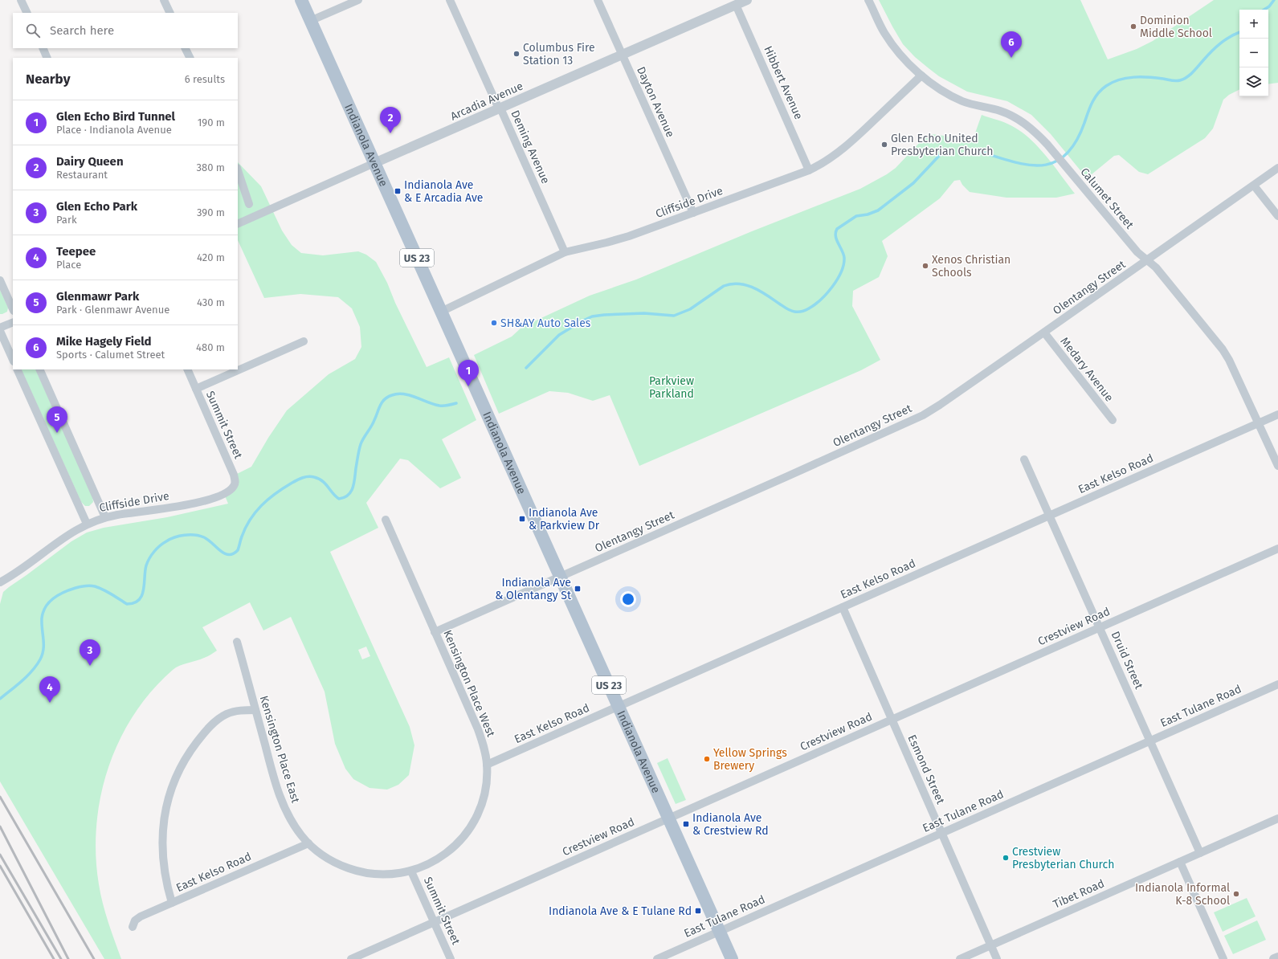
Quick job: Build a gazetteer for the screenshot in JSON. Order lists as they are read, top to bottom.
{
  "streets": {
    "main road": ["Indianola Avenue", "US 23"],
    "street": [
      "Hibbert Avenue",
      "Arcadia Avenue",
      "Dayton Avenue",
      "Deming Avenue",
      "Calumet Street",
      "Cliffside Drive",
      "Olentangy Street",
      "Medary Avenue",
      "Summit Street",
      "East Kelso Road",
      "Crestview Road",
      "Druid Street",
      "Kensington Place West",
      "East Tulane Road",
      "Kensington Place East",
      "Esmond Street",
      "Tibet Road"
    ]
  },
  "crossings": [
    ["Hibbert Avenue", "Arcadia Avenue"],
    ["Hibbert Avenue", "Cliffside Drive"],
    ["Arcadia Avenue", "Dayton Avenue"],
    ["Arcadia Avenue", "Indianola Avenue"],
    ["Arcadia Avenue", "Deming Avenue"],
    ["Dayton Avenue", "Cliffside Drive"],
    ["Indianola Avenue", "Cliffside Drive"],
    ["Indianola Avenue", "Olentangy Street"],
    ["Indianola Avenue", "East Kelso Road"],
    ["Indianola Avenue", "Crestview Road"],
    ["Indianola Avenue", "East Tulane Road"],
    ["Deming Avenue", "Cliffside Drive"],
    ["Calumet Street", "Cliffside Drive"],
    ["Calumet Street", "Olentangy Street"],
    ["Calumet Street", "East Kelso Road"],
    ["Cliffside Drive", "Summit Street"],
    ["Olentangy Street", "Medary Avenue"],
    ["Olentangy Street", "Kensington Place West"],
    ["Summit Street", "Crestview Road"],
    ["Summit Street", "Kensington Place West"],
    ["Summit Street", "Kensington Place East"],
    ["East Kelso Road", "Druid Street"],
    ["East Kelso Road", "Kensington Place West"],
    ["East Kelso Road", "Kensington Place East"],
    ["East Kelso Road", "Esmond Street"],
    ["Crestview Road", "Druid Street"],
    ["Crestview Road", "Esmond Street"],
    ["Druid Street", "East Tulane Road"],
    ["Druid Street", "Tibet Road"],
    ["Kensington Place West", "Kensington Place East"],
    ["East Tulane Road", "Esmond Street"],
    ["Esmond Street", "Tibet Road"]
  ],
  "parks": ["Parkview Parkland"],
  "places": {
    "other": [
      "Dominion Middle School",
      "Columbus Fire Station 13",
      "Glen Echo United Presbyterian Church",
      "Xenos Christian Schools",
      "SH&AY Auto Sales",
      "Yellow Springs Brewery",
      "Crestview Presbyterian Church",
      "Indianola Informal K-8 School"
    ],
    "transit": [
      "Indianola Ave & E Arcadia Ave",
      "Indianola Ave & Parkview Dr",
      "Indianola Ave & Olentangy St",
      "Indianola Ave & Crestview Rd",
      "Indianola Ave & E Tulane Rd"
    ]
  },
  "page": {
    "map_buttons": ["+", "−"],
    "search": "Search here",
    "pins": [
      "6",
      "2",
      "1",
      "5",
      "3",
      "4"
    ],
    "heading": ["Nearby", "6 results"],
    "list": [
      {
        "mark": "1",
        "name": "Glen Echo Bird Tunnel",
        "note": "Place · Indianola Avenue",
        "value": "190 m"
      },
      {
        "mark": "2",
        "name": "Dairy Queen",
        "note": "Restaurant",
        "value": "380 m"
      },
      {
        "mark": "3",
        "name": "Glen Echo Park",
        "note": "Park",
        "value": "390 m"
      },
      {
        "mark": "4",
        "name": "Teepee",
        "note": "Place",
        "value": "420 m"
      },
      {
        "mark": "5",
        "name": "Glenmawr Park",
        "note": "Park · Glenmawr Avenue",
        "value": "430 m"
      },
      {
        "mark": "6",
        "name": "Mike Hagely Field",
        "note": "Sports · Calumet Street",
        "value": "480 m"
      }
    ]
  }
}
